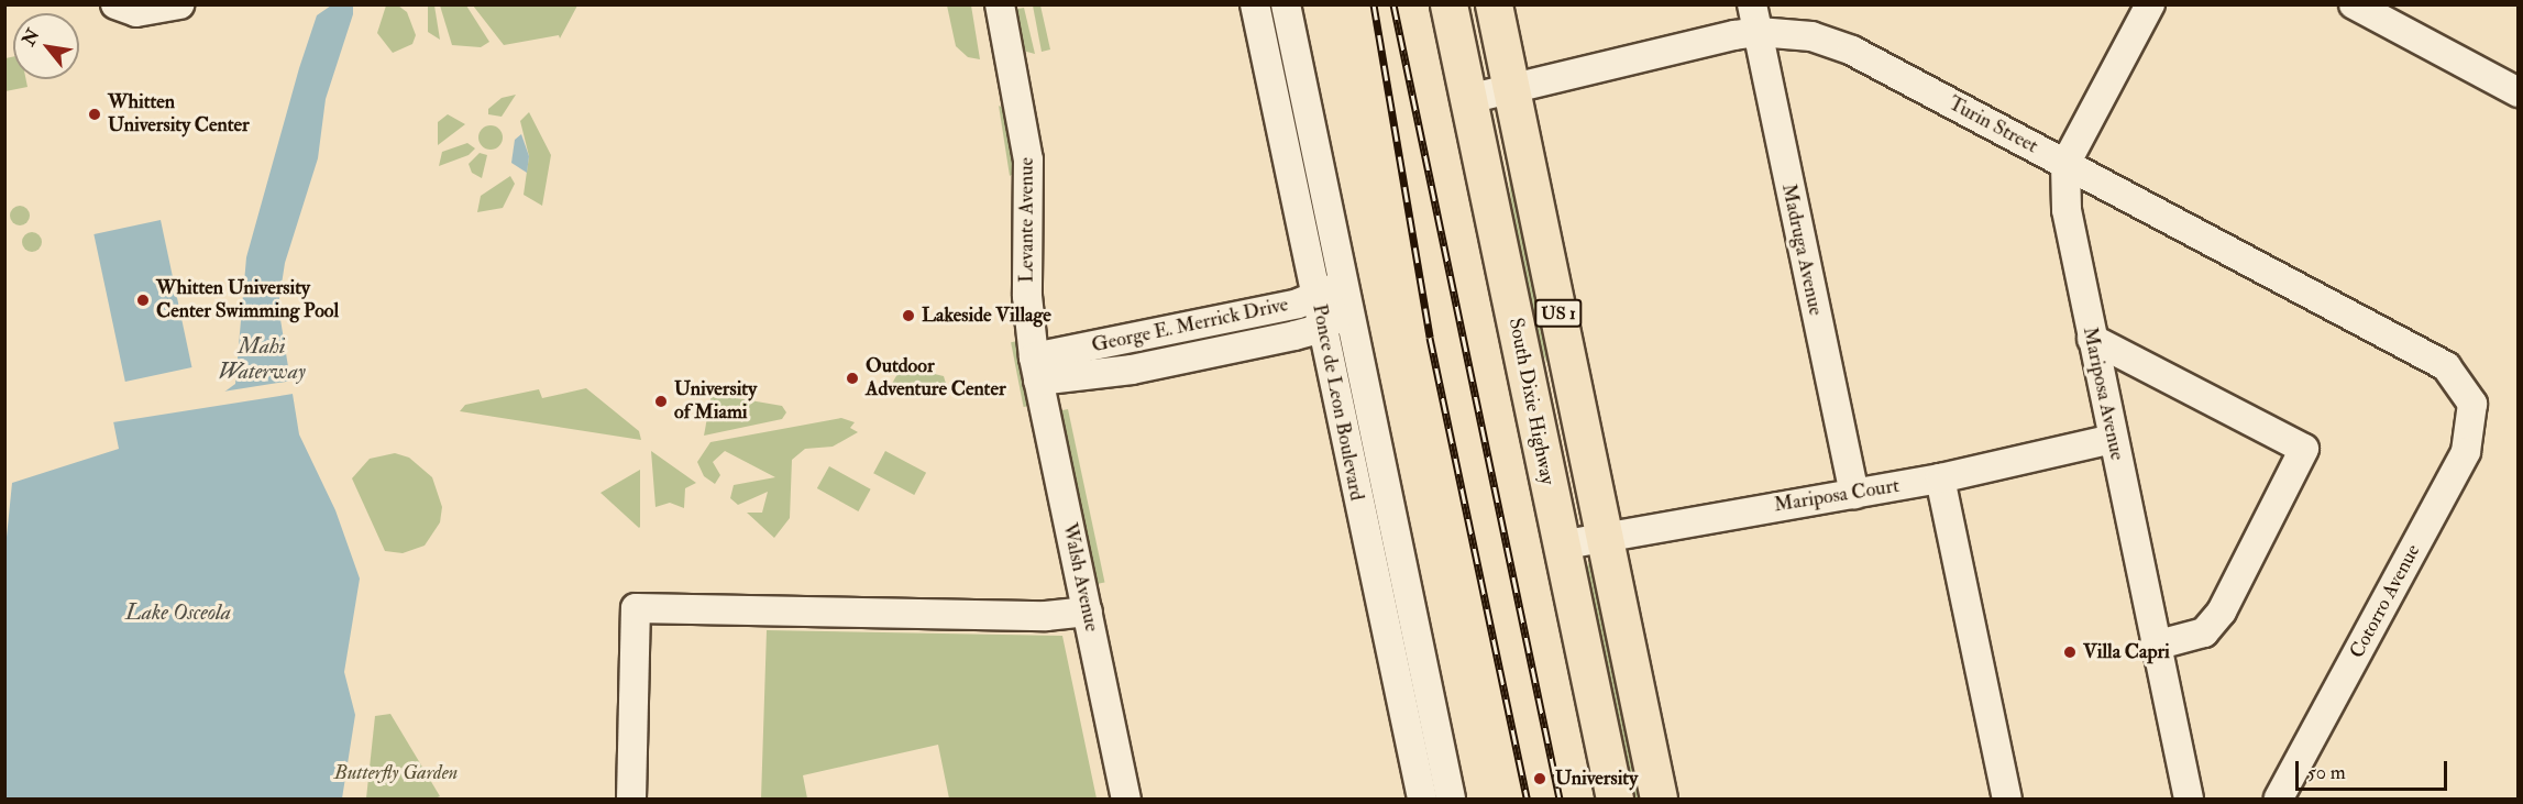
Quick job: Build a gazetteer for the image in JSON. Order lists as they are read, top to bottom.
{
  "streets": {
    "highway": ["US 1", "South Dixie Highway"],
    "street": [
      "Turin Street",
      "Levante Avenue",
      "Madruga Avenue",
      "George E. Merrick Drive",
      "Mariposa Avenue",
      "Ponce de Leon Boulevard",
      "Mariposa Court",
      "Walsh Avenue",
      "Cotorro Avenue"
    ]
  },
  "crossings": [
    ["Turin Street", "Madruga Avenue"],
    ["Turin Street", "US 1"],
    ["Turin Street", "Mariposa Avenue"],
    ["Turin Street", "South Dixie Highway"],
    ["Turin Street", "Cotorro Avenue"],
    ["Levante Avenue", "George E. Merrick Drive"],
    ["Levante Avenue", "Walsh Avenue"],
    ["Madruga Avenue", "Mariposa Court"],
    ["US 1", "Mariposa Court"],
    ["George E. Merrick Drive", "Ponce de Leon Boulevard"],
    ["George E. Merrick Drive", "Walsh Avenue"],
    ["Mariposa Avenue", "Mariposa Court"],
    ["South Dixie Highway", "Mariposa Court"]
  ],
  "water": ["Mahi Waterway", "Lake Osceola"],
  "parks": ["Butterfly Garden"],
  "places": [
    "Whitten University Center",
    "Whitten University Center Swimming Pool",
    "Lakeside Village",
    "Outdoor Adventure Center",
    "University of Miami",
    "Villa Capri",
    "University"
  ],
  "scale_bar": "50 m",
  "north": "top left"
}
